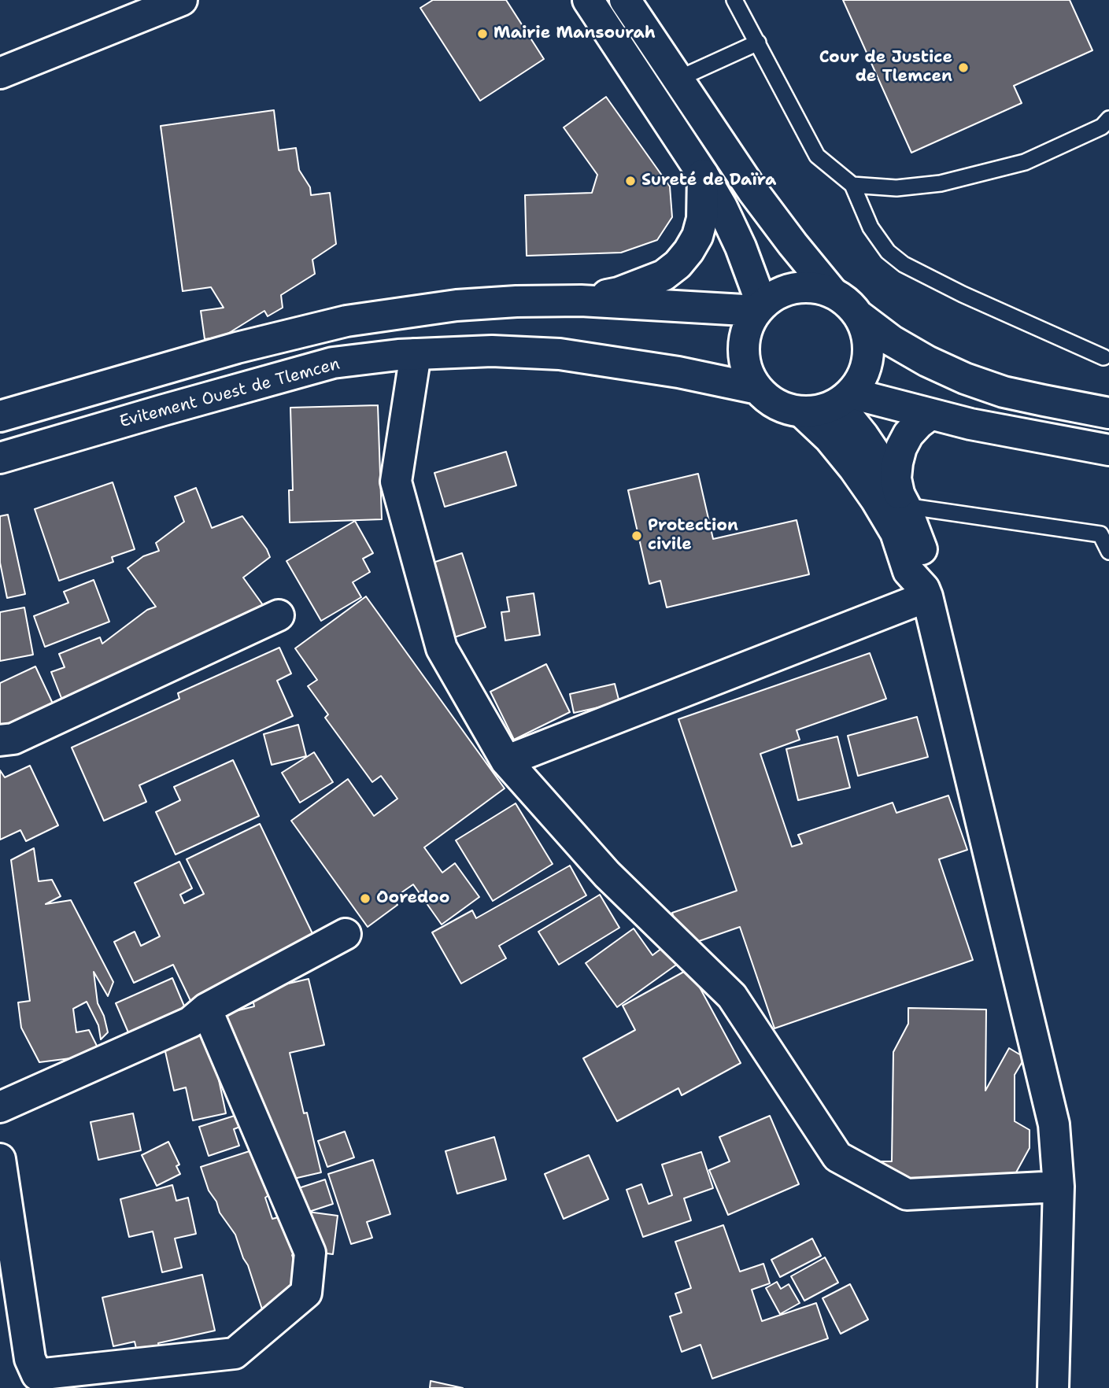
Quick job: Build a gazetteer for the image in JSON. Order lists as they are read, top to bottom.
{
  "streets": {
    "main road": ["Evitement Ouest de Tlemcen"]
  },
  "places": [
    "Mairie Mansourah",
    "Cour de Justice de Tlemcen",
    "Sureté de Daïra",
    "Protection civile",
    "Ooredoo"
  ]
}
